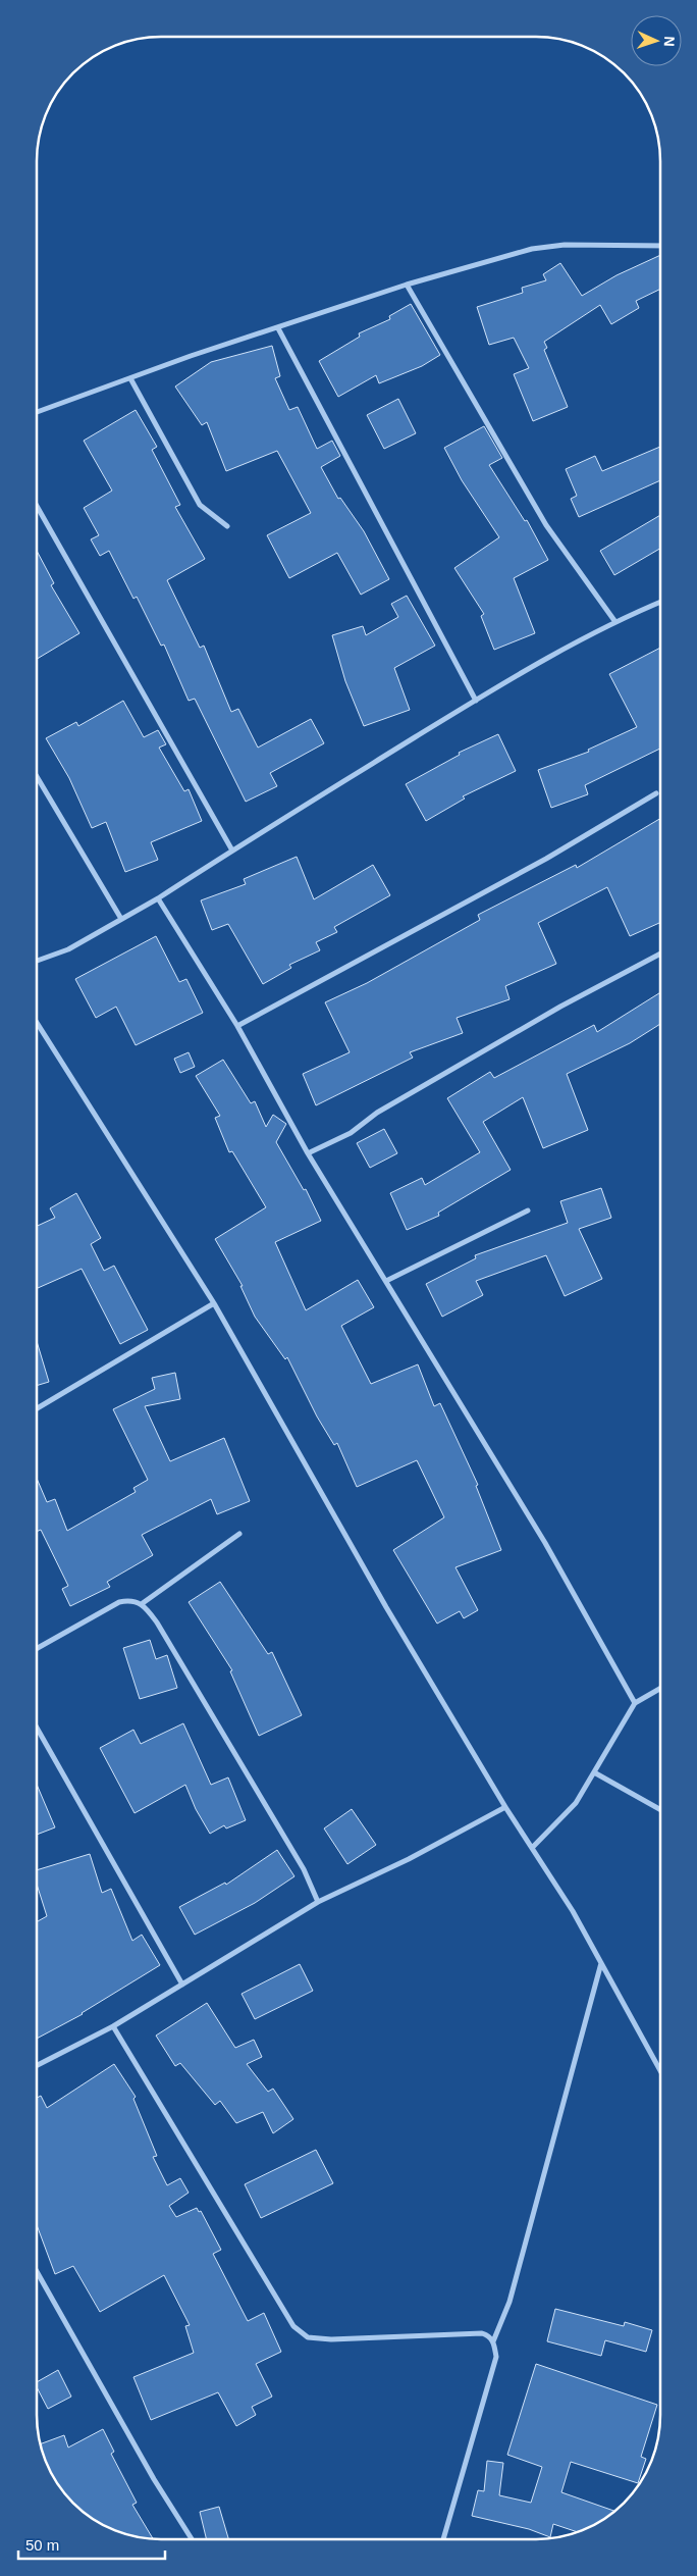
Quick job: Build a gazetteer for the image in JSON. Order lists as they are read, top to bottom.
{
  "scale_bar": "50 m",
  "north": "right"
}
